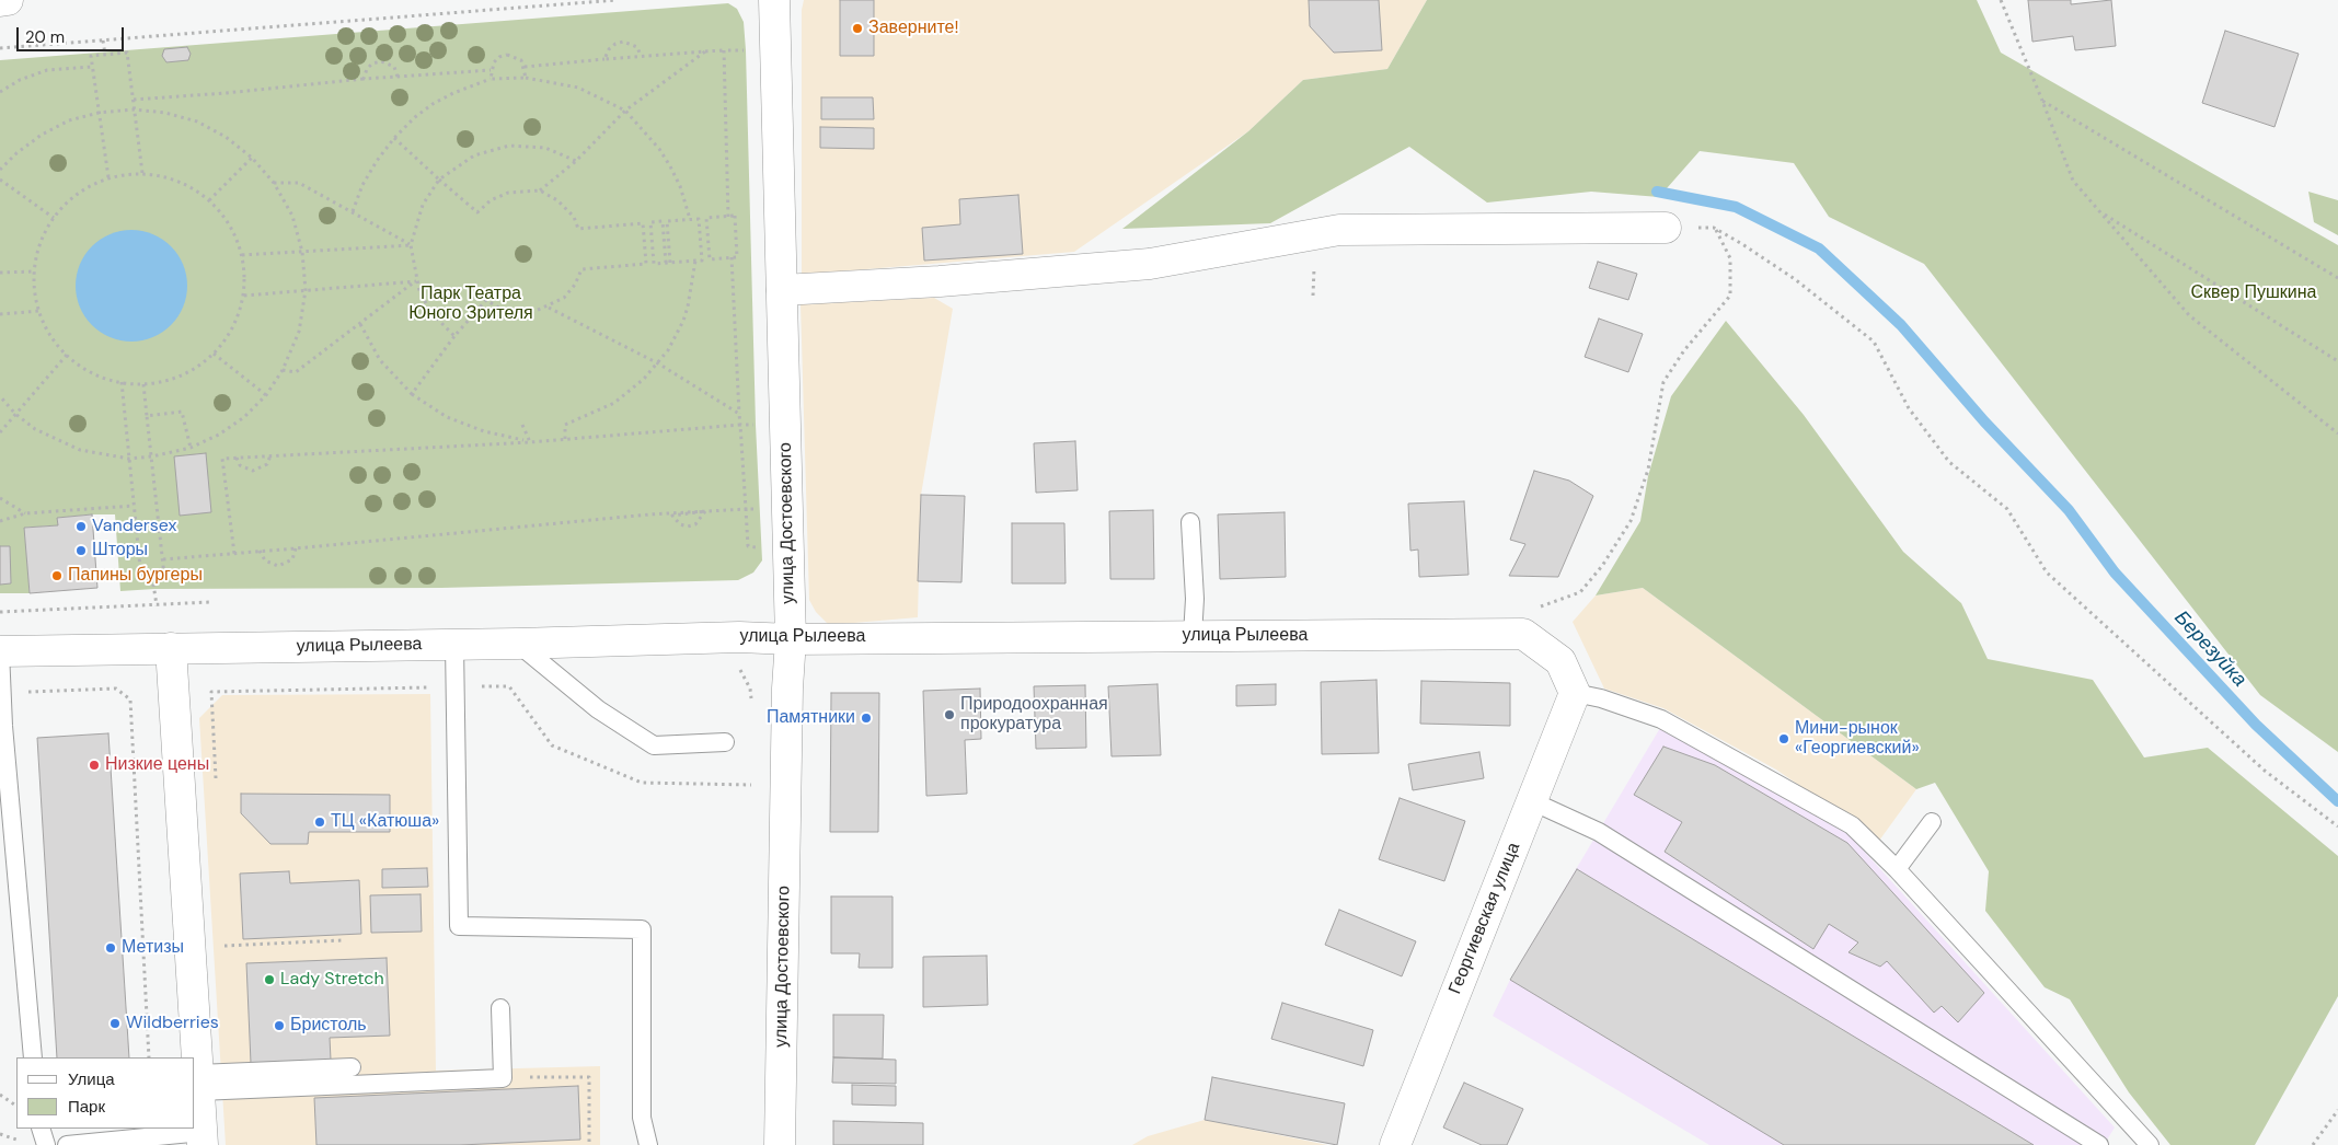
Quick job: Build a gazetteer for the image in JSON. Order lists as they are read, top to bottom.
{
  "streets": {
    "street": ["улица Достоевского", "улица Рылеева", "Георгиевская улица"]
  },
  "crossings": [
    ["улица Достоевского", "улица Рылеева"],
    ["улица Рылеева", "Георгиевская улица"]
  ],
  "water": ["Березуйка"],
  "parks": ["Сквер Пушкина", "Парк Театра Юного Зрителя"],
  "places": [
    "Заверните!",
    "Vandersex",
    "Шторы",
    "Папины бургеры",
    "Природоохранная прокуратура",
    "Памятники",
    "Мини-рынок «Георгиевский»",
    "Низкие цены",
    "ТЦ «Катюша»",
    "Метизы",
    "Lady Stretch",
    "Wildberries",
    "Бристоль"
  ],
  "legend": ["Улица", "Парк"],
  "scale_bar": "20 m"
}
